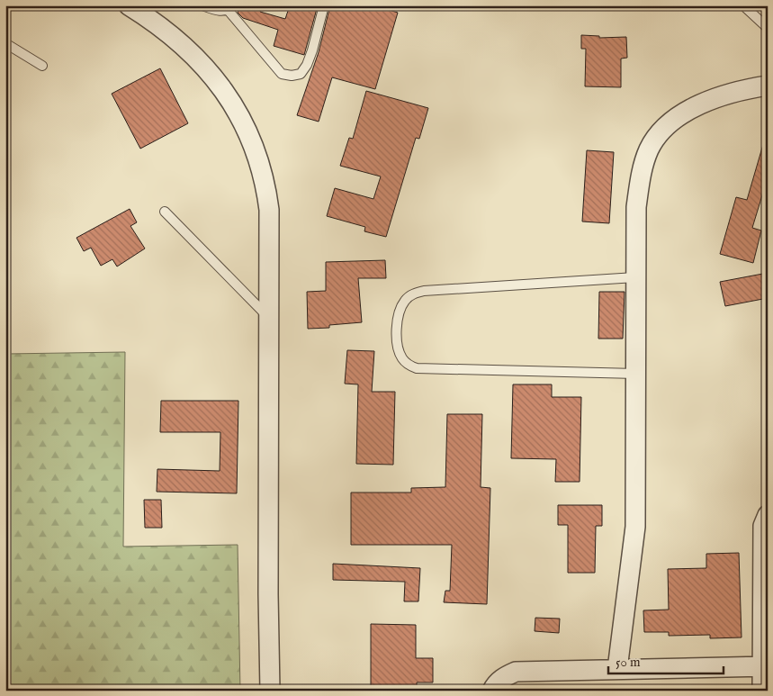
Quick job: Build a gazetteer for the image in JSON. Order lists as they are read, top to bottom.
{
  "scale_bar": "50 m"
}
